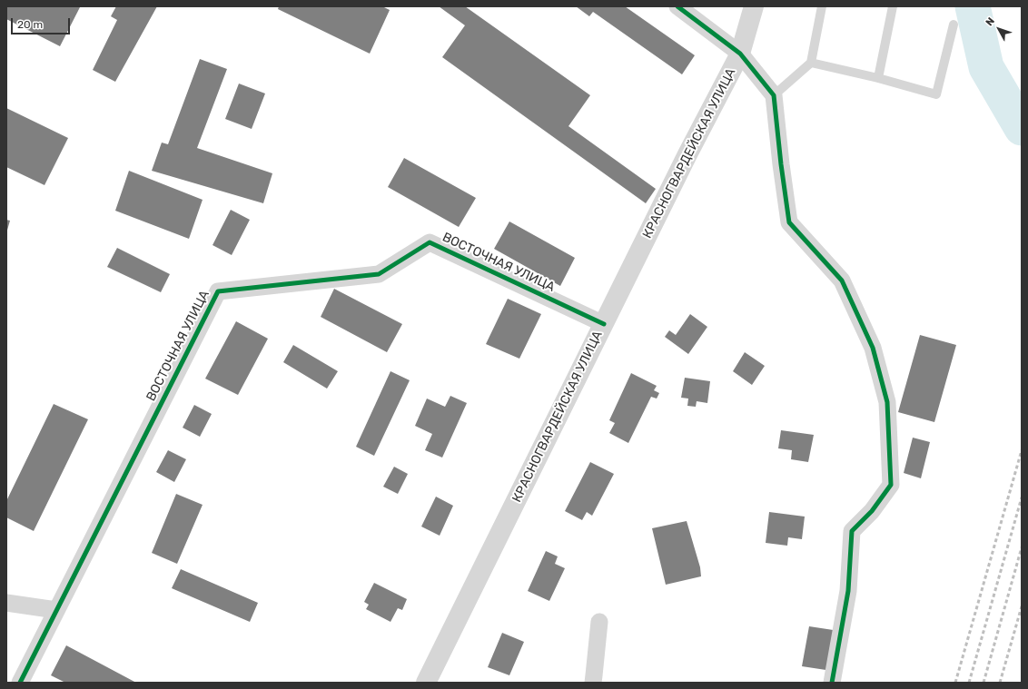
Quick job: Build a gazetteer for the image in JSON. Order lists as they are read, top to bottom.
{
  "streets": {
    "street": ["КРАСНОГВАРДЕЙСКАЯ УЛИЦА", "ВОСТОЧНАЯ УЛИЦА"]
  },
  "crossings": [
    ["КРАСНОГВАРДЕЙСКАЯ УЛИЦА", "ВОСТОЧНАЯ УЛИЦА"]
  ],
  "scale_bar": "20 m",
  "north": "top left"
}
